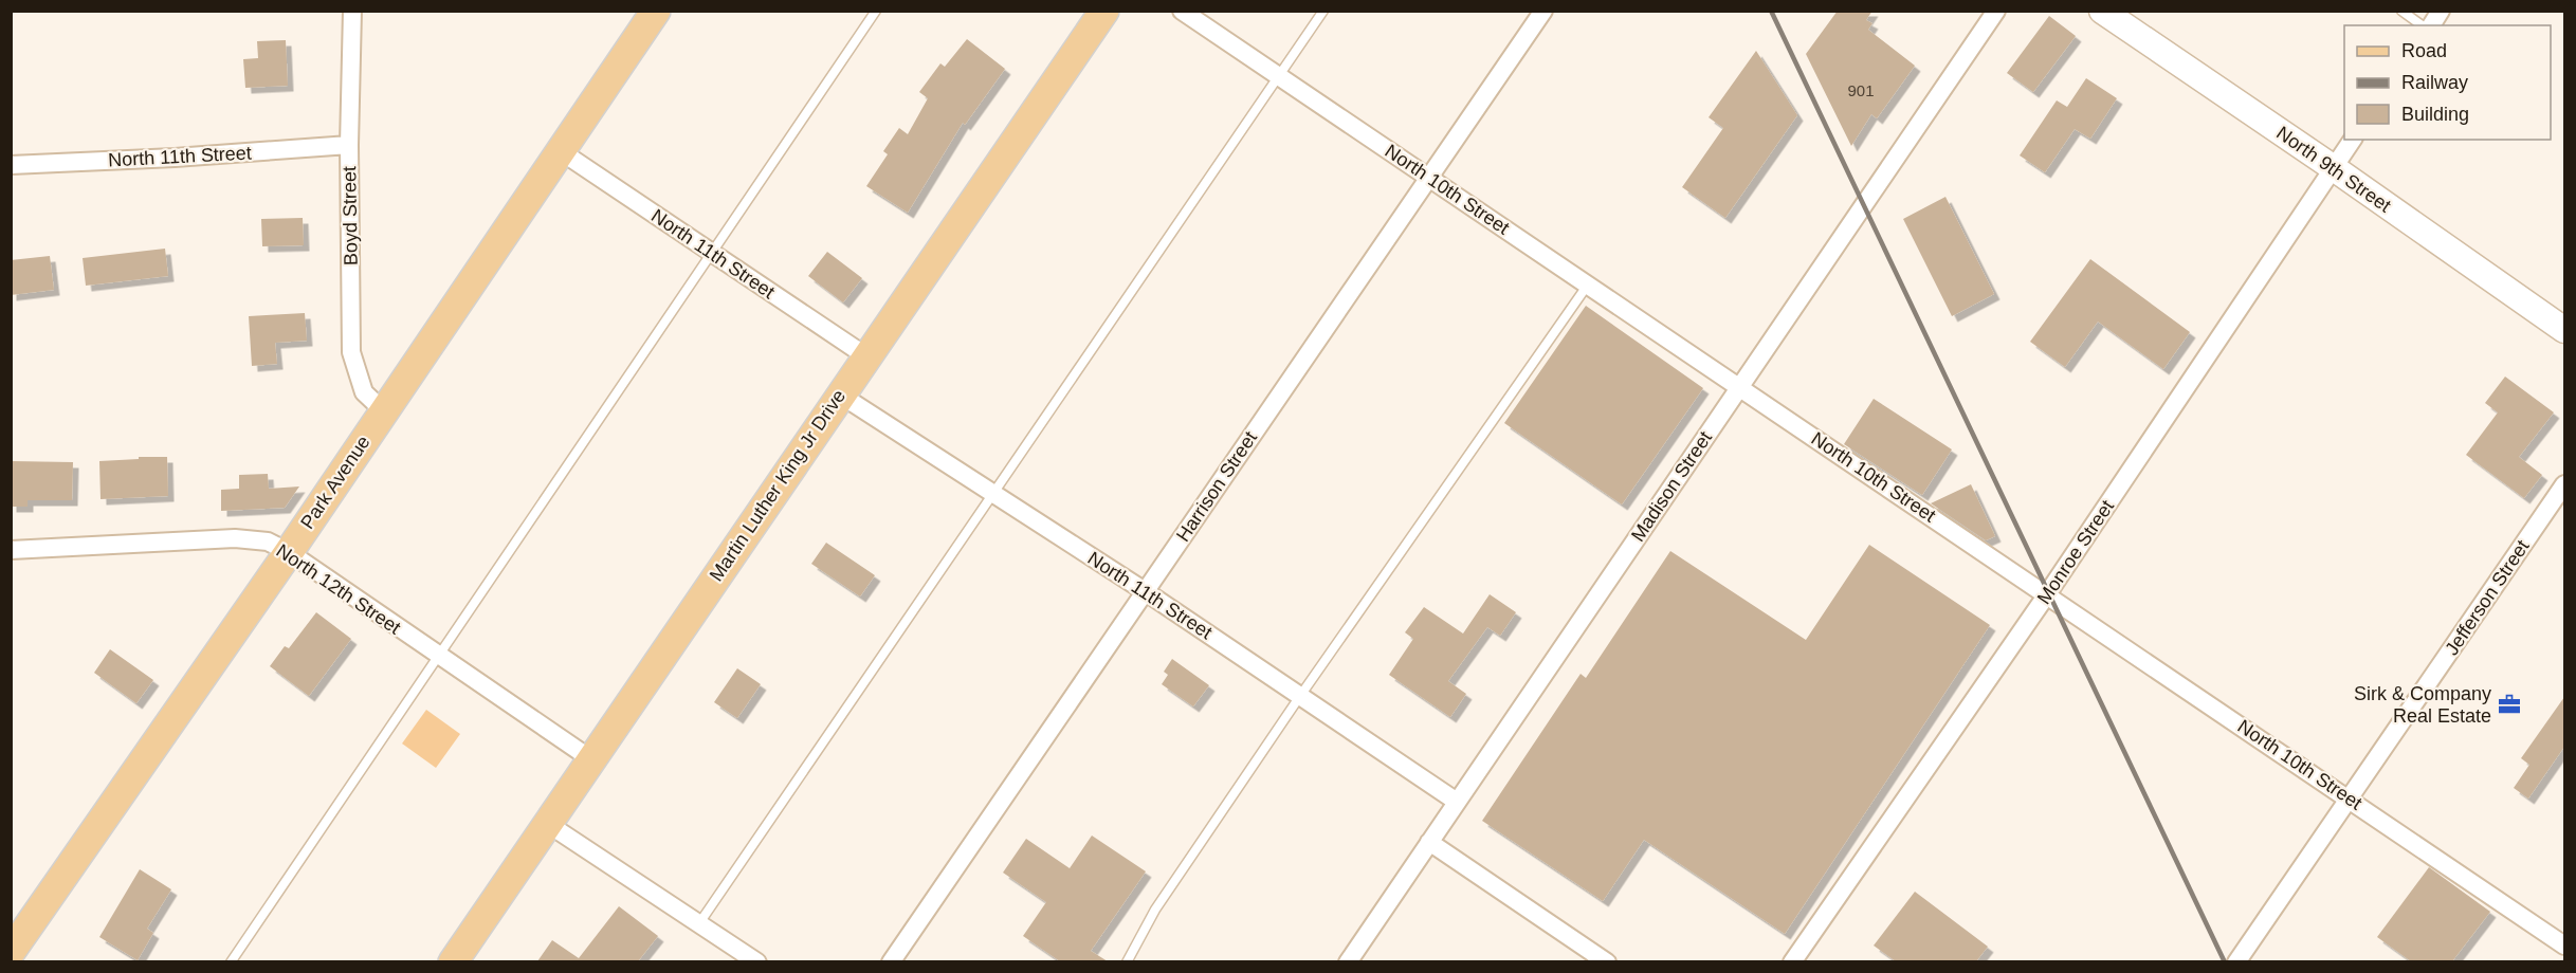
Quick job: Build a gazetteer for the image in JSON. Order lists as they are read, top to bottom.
{
  "streets": {
    "main road": ["Park Avenue", "Martin Luther King Jr Drive"],
    "street": [
      "North 11th Street",
      "North 9th Street",
      "North 10th Street",
      "Boyd Street",
      "Harrison Street",
      "Madison Street",
      "Monroe Street",
      "North 12th Street",
      "Jefferson Street"
    ]
  },
  "crossings": [
    ["North 11th Street", "Boyd Street"],
    ["North 11th Street", "Park Avenue"],
    ["North 11th Street", "Martin Luther King Jr Drive"],
    ["North 11th Street", "Harrison Street"],
    ["North 11th Street", "Madison Street"],
    ["North 9th Street", "Monroe Street"],
    ["North 10th Street", "Harrison Street"],
    ["North 10th Street", "Madison Street"],
    ["North 10th Street", "Monroe Street"],
    ["North 10th Street", "Jefferson Street"],
    ["Boyd Street", "Park Avenue"],
    ["Park Avenue", "North 12th Street"],
    ["Martin Luther King Jr Drive", "North 12th Street"]
  ],
  "places": {
    "office": ["Sirk & Company Real Estate"]
  },
  "house_numbers": ["901"],
  "legend": ["Road", "Railway", "Building"]
}
